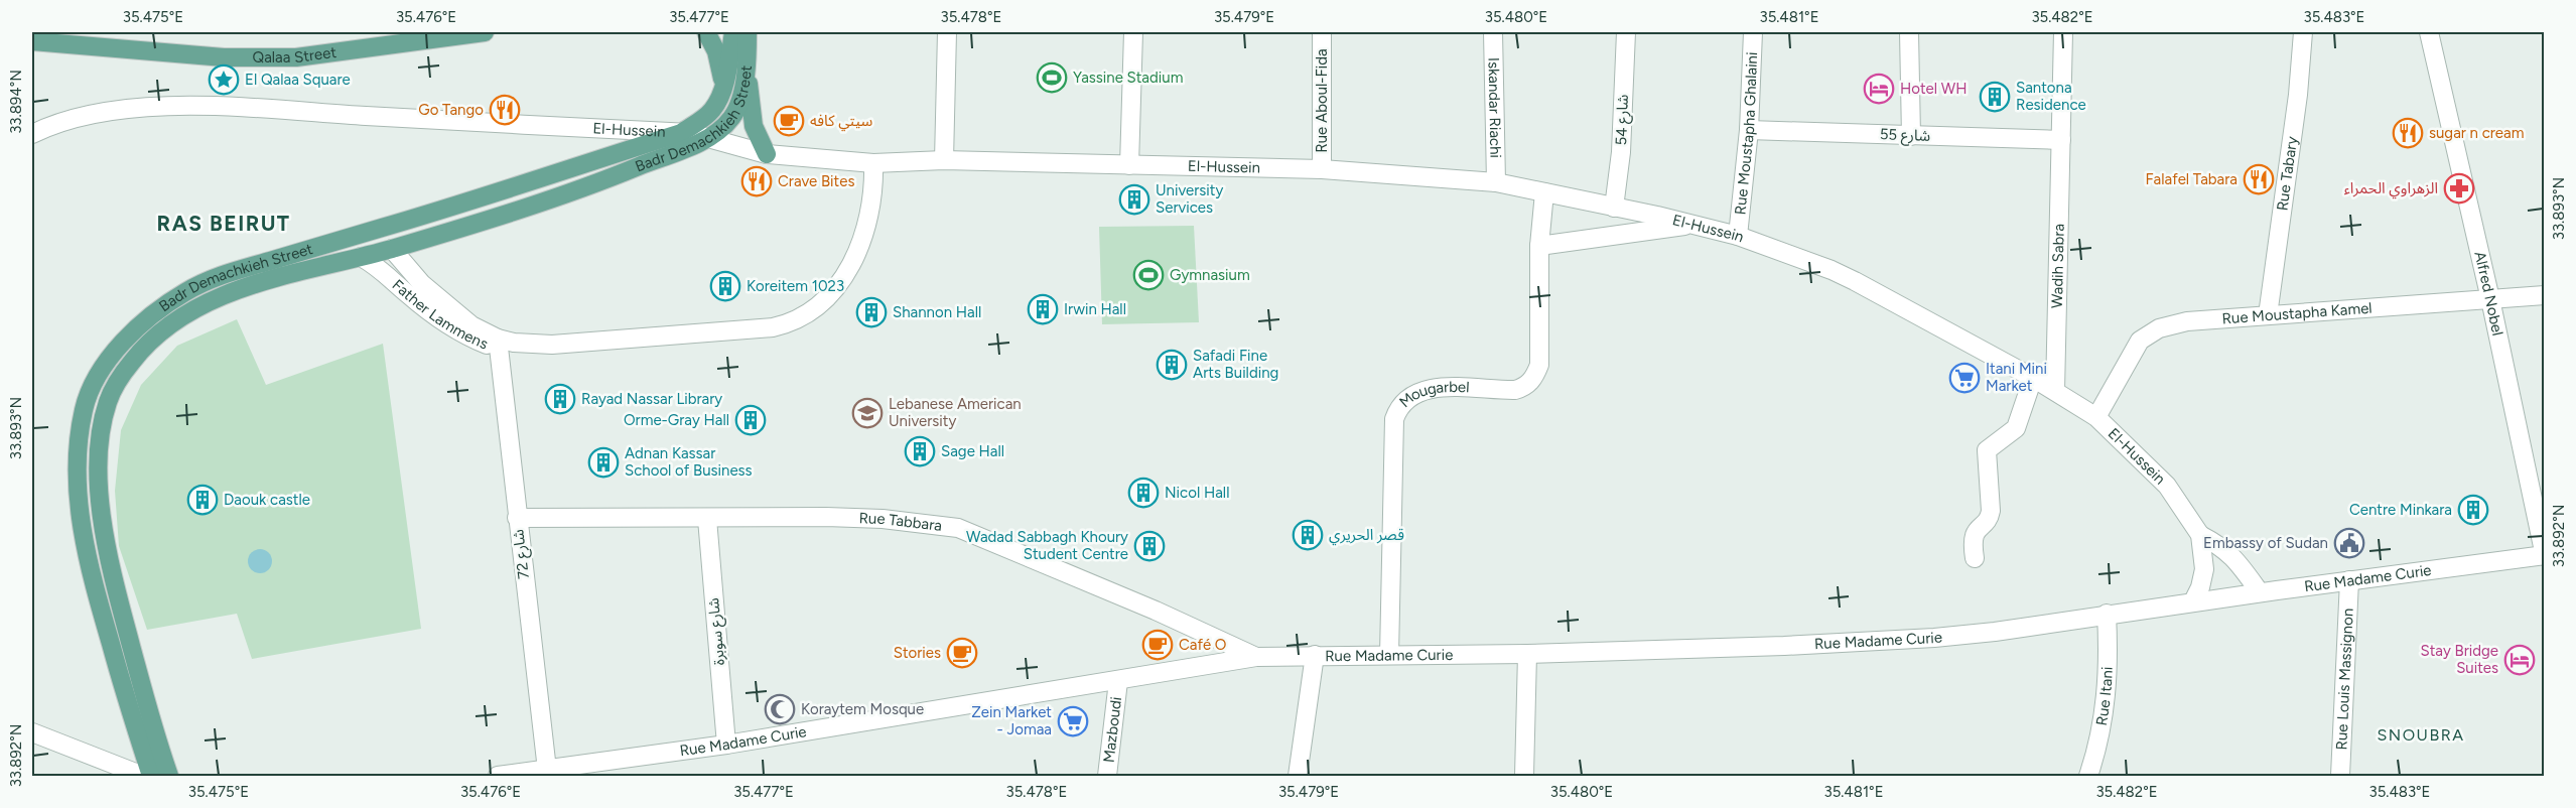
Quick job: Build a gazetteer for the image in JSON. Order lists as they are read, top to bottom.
{
  "streets": {
    "main road": ["Qalaa Street", "Badr Demachkieh Street"],
    "street": [
      "Rue Aboul-Fida",
      "Iskandar Riachi",
      "شارع 54",
      "El-Hussein",
      "Rue Moustapha Ghalaini",
      "شارع 55",
      "Rue Tabary",
      "Wadih Sabra",
      "Alfred Nobel",
      "Father Lammens",
      "Rue Moustapha Kamel",
      "Mougarbel",
      "Rue Tabbara",
      "شارع 72",
      "Rue Madame Curie",
      "شارع سوبرة",
      "Rue Louis Massignon",
      "Rue Itani",
      "Mazboudi"
    ]
  },
  "crossings": [
    ["Rue Aboul-Fida", "El-Hussein"],
    ["Iskandar Riachi", "El-Hussein"],
    ["Badr Demachkieh Street", "El-Hussein"],
    ["Badr Demachkieh Street", "Father Lammens"],
    ["شارع 54", "El-Hussein"],
    ["El-Hussein", "Rue Moustapha Ghalaini"],
    ["El-Hussein", "Wadih Sabra"],
    ["El-Hussein", "Father Lammens"],
    ["El-Hussein", "Rue Moustapha Kamel"],
    ["El-Hussein", "Mougarbel"],
    ["El-Hussein", "Rue Madame Curie"],
    ["Rue Moustapha Ghalaini", "شارع 55"],
    ["شارع 55", "Wadih Sabra"],
    ["Rue Tabary", "Rue Moustapha Kamel"],
    ["Alfred Nobel", "Rue Moustapha Kamel"],
    ["Alfred Nobel", "Rue Madame Curie"],
    ["Father Lammens", "شارع 72"],
    ["Mougarbel", "Rue Madame Curie"],
    ["Rue Tabbara", "شارع 72"],
    ["Rue Tabbara", "Rue Madame Curie"],
    ["Rue Tabbara", "شارع سوبرة"],
    ["شارع 72", "Rue Madame Curie"],
    ["Rue Madame Curie", "شارع سوبرة"],
    ["Rue Madame Curie", "Rue Louis Massignon"],
    ["Rue Madame Curie", "Rue Itani"],
    ["Rue Madame Curie", "Mazboudi"]
  ],
  "districts": ["RAS BEIRUT", "SNOUBRA"],
  "places": {
    "sports": ["Yassine Stadium", "Gymnasium"],
    "place": ["El Qalaa Square"],
    "hotel": ["Hotel WH", "Stay Bridge Suites"],
    "building": [
      "Santona Residence",
      "University Services",
      "Koreitem 1023",
      "Irwin Hall",
      "Shannon Hall",
      "Safadi Fine Arts Building",
      "Rayad Nassar Library",
      "Orme-Gray Hall",
      "Sage Hall",
      "Adnan Kassar School of Business",
      "Nicol Hall",
      "Daouk castle",
      "Centre Minkara",
      "قصر الحريري",
      "Wadad Sabbagh Khoury Student Centre"
    ],
    "restaurant": [
      "Go Tango",
      "sugar n cream",
      "Falafel Tabara",
      "Crave Bites"
    ],
    "cafe": ["سيتي كافه", "Café O", "Stories"],
    "pharmacy": ["الزهراوي الحمراء"],
    "supermarket": ["Itani Mini Market", "Zein Market - Jomaa"],
    "school or university": ["Lebanese American University"],
    "public building": ["Embassy of Sudan"],
    "mosque": ["Koraytem Mosque"]
  },
  "coordinates": [
    "35.475°E",
    "35.476°E",
    "35.477°E",
    "35.478°E",
    "35.479°E",
    "35.480°E",
    "35.481°E",
    "35.482°E",
    "35.483°E",
    "33.894°N",
    "33.893°N",
    "33.892°N"
  ]
}
